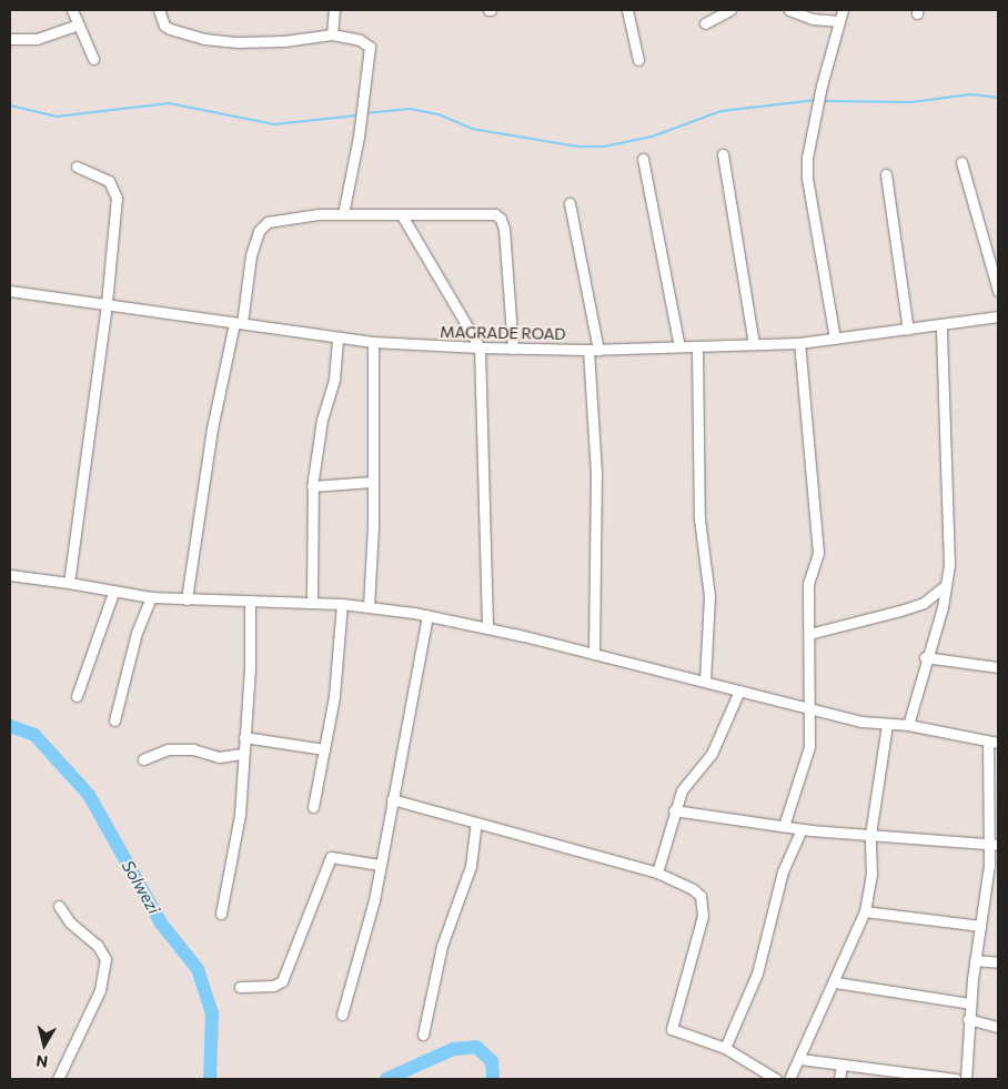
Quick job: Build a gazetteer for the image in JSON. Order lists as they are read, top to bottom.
{
  "streets": {
    "street": ["MAGRADE ROAD"]
  },
  "water": ["Solwezi"],
  "north": "bottom"
}
